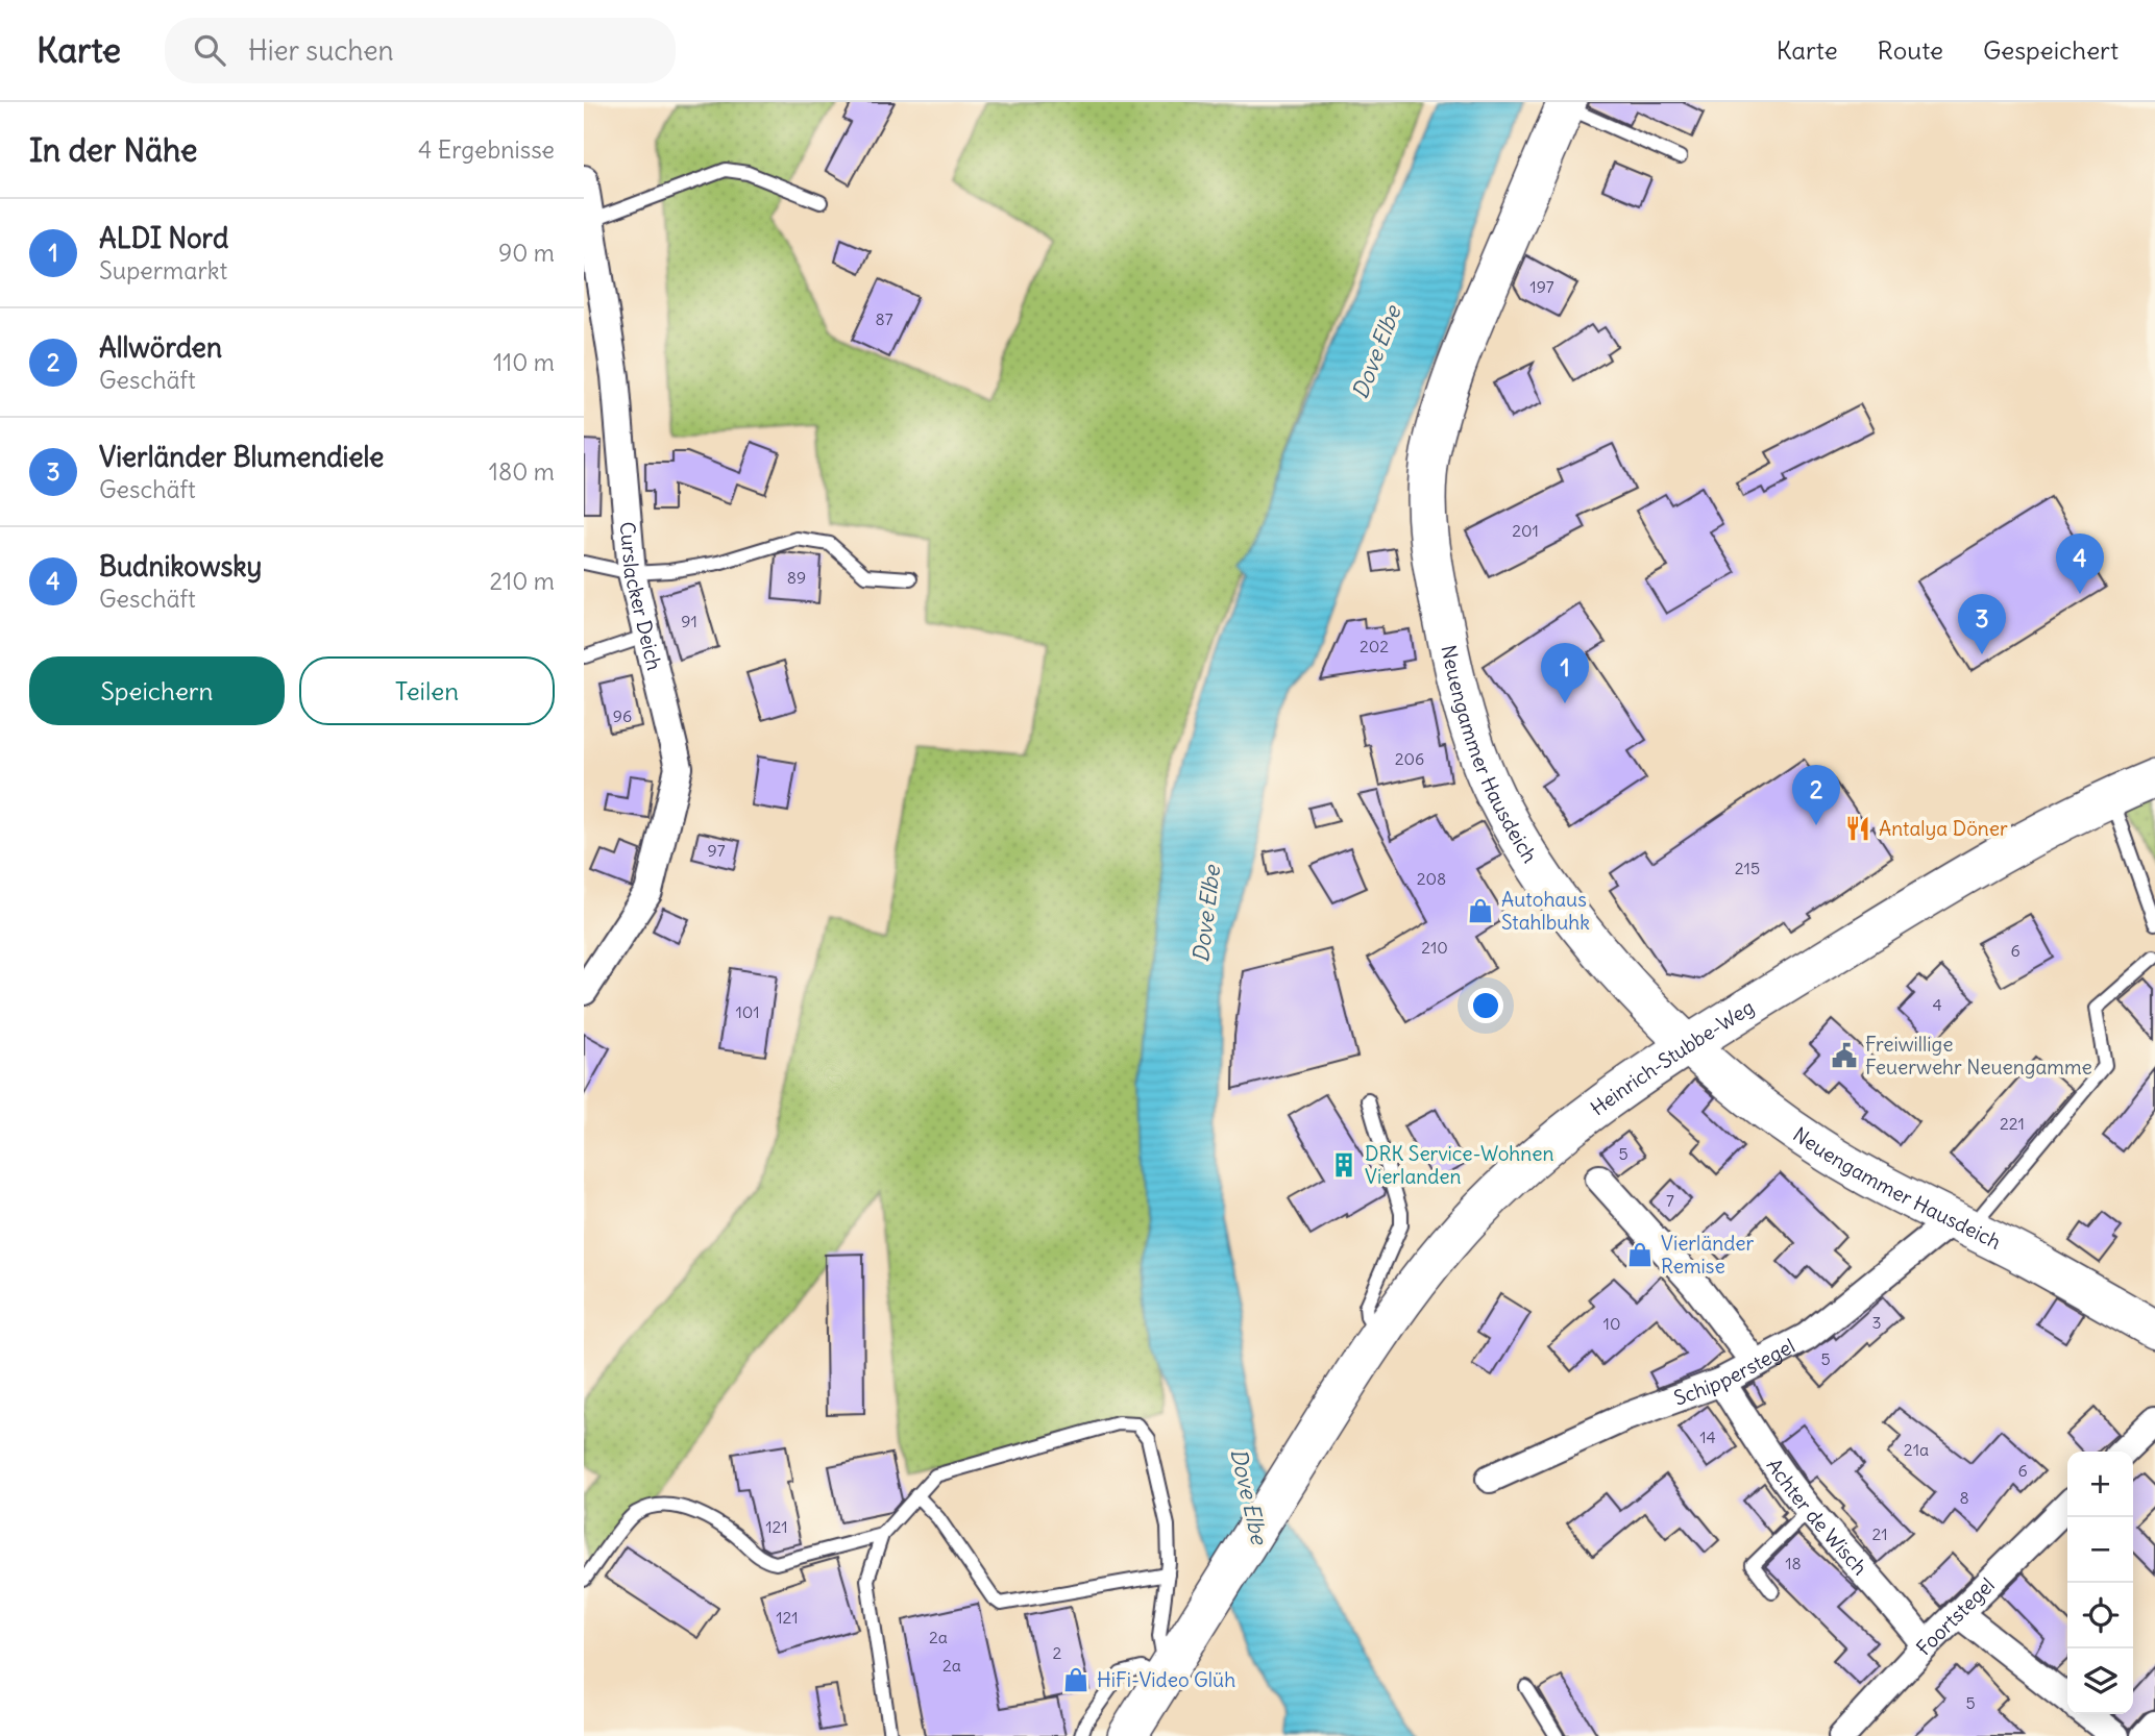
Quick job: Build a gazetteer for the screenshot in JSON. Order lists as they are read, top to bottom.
{
  "streets": {
    "street": [
      "Curslacker Deich",
      "Neuengammer Hausdeich",
      "Heinrich-Stubbe-Weg",
      "Schipperstegel",
      "Achter de Wisch",
      "Foortstegel"
    ]
  },
  "crossings": [
    ["Neuengammer Hausdeich", "Heinrich-Stubbe-Weg"],
    ["Neuengammer Hausdeich", "Schipperstegel"],
    ["Schipperstegel", "Achter de Wisch"],
    ["Achter de Wisch", "Foortstegel"]
  ],
  "water": ["Dove Elbe"],
  "places": {
    "restaurant": ["Antalya Döner"],
    "shop": ["Autohaus Stahlbuhk", "Vierländer Remise", "HiFi-Video Glüh"],
    "public building": ["Freiwillige Feuerwehr Neuengamme"],
    "building": ["DRK Service-Wohnen Vierlanden"]
  },
  "house_numbers": [
    "197",
    "87",
    "201",
    "89",
    "91",
    "202",
    "96",
    "206",
    "97",
    "215",
    "208",
    "210",
    "6",
    "4",
    "101",
    "221",
    "5",
    "7",
    "3",
    "10",
    "5",
    "14",
    "21a",
    "6",
    "8",
    "121",
    "21",
    "18",
    "121",
    "2a",
    "2",
    "2a",
    "5"
  ],
  "page": {
    "header": "Karte",
    "search": "Hier suchen",
    "nav": ["Karte", "Route", "Gespeichert"],
    "heading": ["In der Nähe", "4 Ergebnisse"],
    "list": [
      {
        "mark": "1",
        "name": "ALDI Nord",
        "note": "Supermarkt",
        "value": "90 m"
      },
      {
        "mark": "2",
        "name": "Allwörden",
        "note": "Geschäft",
        "value": "110 m"
      },
      {
        "mark": "3",
        "name": "Vierländer Blumendiele",
        "note": "Geschäft",
        "value": "180 m"
      },
      {
        "mark": "4",
        "name": "Budnikowsky",
        "note": "Geschäft",
        "value": "210 m"
      }
    ],
    "pins": [
      "4",
      "3",
      "1",
      "2"
    ],
    "buttons": ["Speichern", "Teilen"],
    "map_buttons": ["+", "−"]
  }
}
